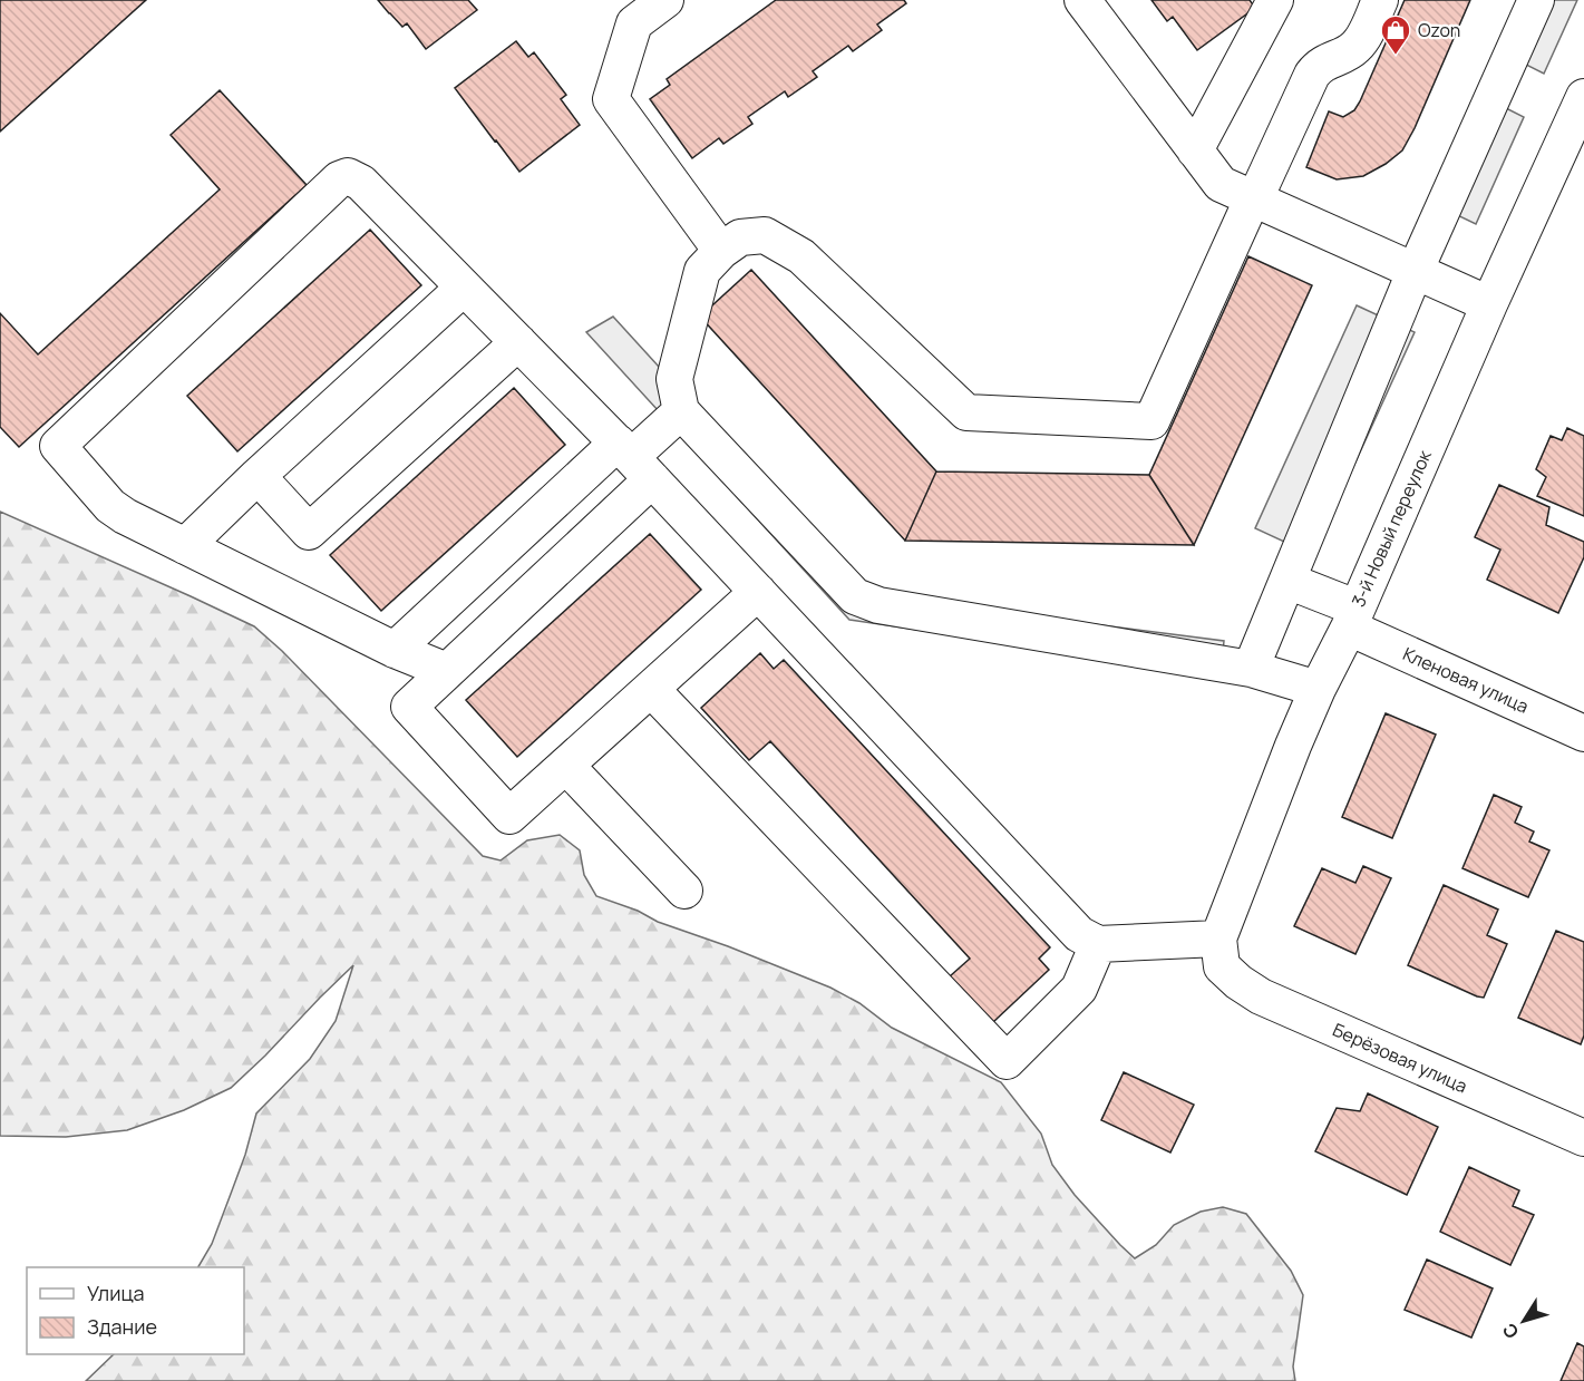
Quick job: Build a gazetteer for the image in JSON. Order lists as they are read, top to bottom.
{
  "streets": {
    "street": ["3-й Новый переулок", "Кленовая улица", "Берёзовая улица"]
  },
  "crossings": [
    ["3-й Новый переулок", "Кленовая улица"],
    ["3-й Новый переулок", "Берёзовая улица"]
  ],
  "places": {
    "shop": ["Ozon"]
  },
  "legend": ["Улица", "Здание"],
  "north": "bottom left"
}
